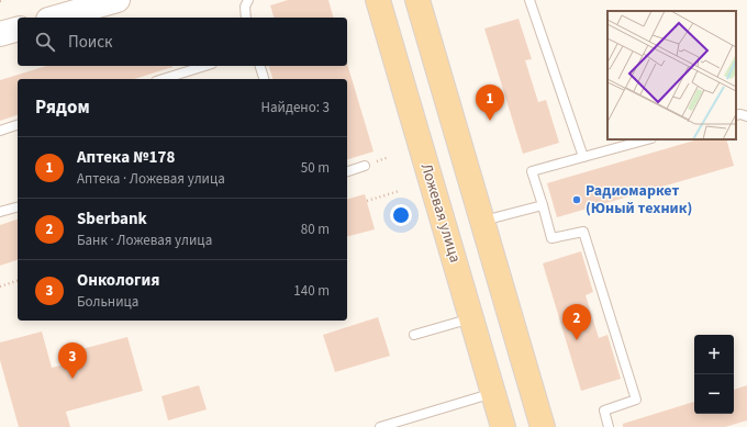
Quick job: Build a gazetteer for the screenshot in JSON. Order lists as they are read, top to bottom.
{
  "streets": {
    "main road": ["Ложевая улица"]
  },
  "places": ["Радиомаркет (Юный техник)"],
  "page": {
    "search": "Поиск",
    "heading": ["Рядом", "Найдено: 3"],
    "pins": ["1", "2", "3"],
    "list": [
      {
        "mark": "1",
        "name": "Аптека №178",
        "note": "Аптека · Ложевая улица",
        "value": "50 m"
      },
      {
        "mark": "2",
        "name": "Sberbank",
        "note": "Банк · Ложевая улица",
        "value": "80 m"
      },
      {
        "mark": "3",
        "name": "Онкология",
        "note": "Больница",
        "value": "140 m"
      }
    ],
    "map_buttons": ["+", "−"]
  }
}
